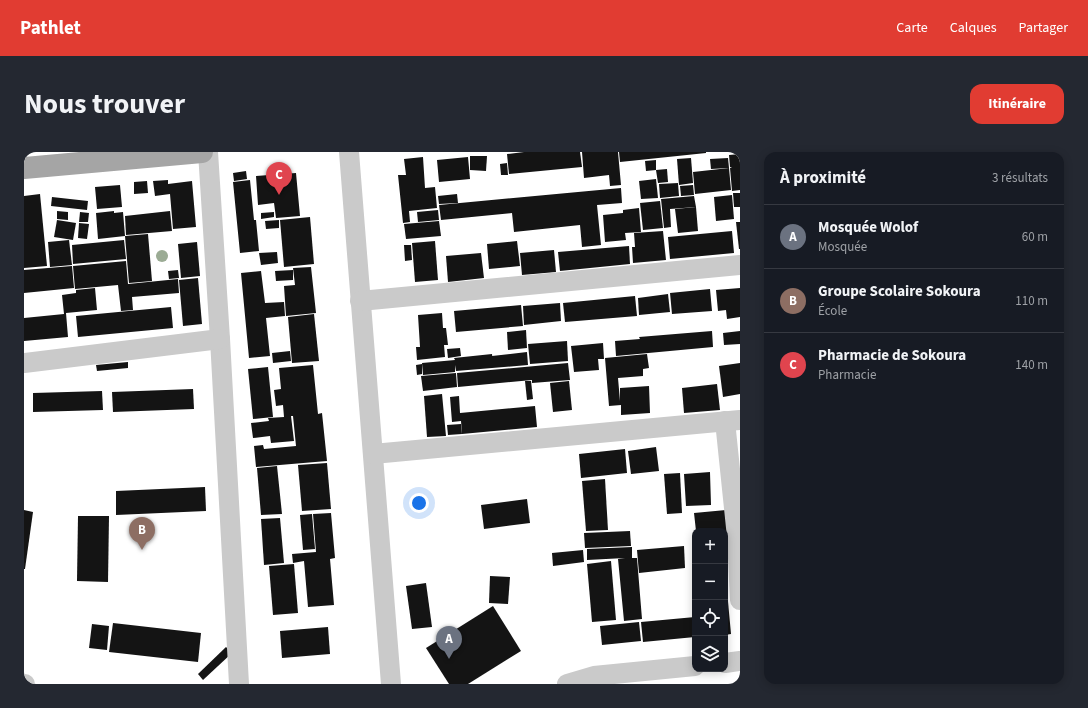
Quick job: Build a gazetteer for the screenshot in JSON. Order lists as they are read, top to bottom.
{
  "page": {
    "header": "Pathlet",
    "nav": ["Carte", "Calques", "Partager"],
    "title": "Nous trouver",
    "buttons": "Itinéraire",
    "heading": ["À proximité", "3 résultats"],
    "pins": ["C", "B", "A"],
    "list": [
      {
        "mark": "A",
        "name": "Mosquée Wolof",
        "note": "Mosquée",
        "value": "60 m"
      },
      {
        "mark": "B",
        "name": "Groupe Scolaire Sokoura",
        "note": "École",
        "value": "110 m"
      },
      {
        "mark": "C",
        "name": "Pharmacie de Sokoura",
        "note": "Pharmacie",
        "value": "140 m"
      }
    ],
    "map_buttons": ["+", "−"]
  }
}
